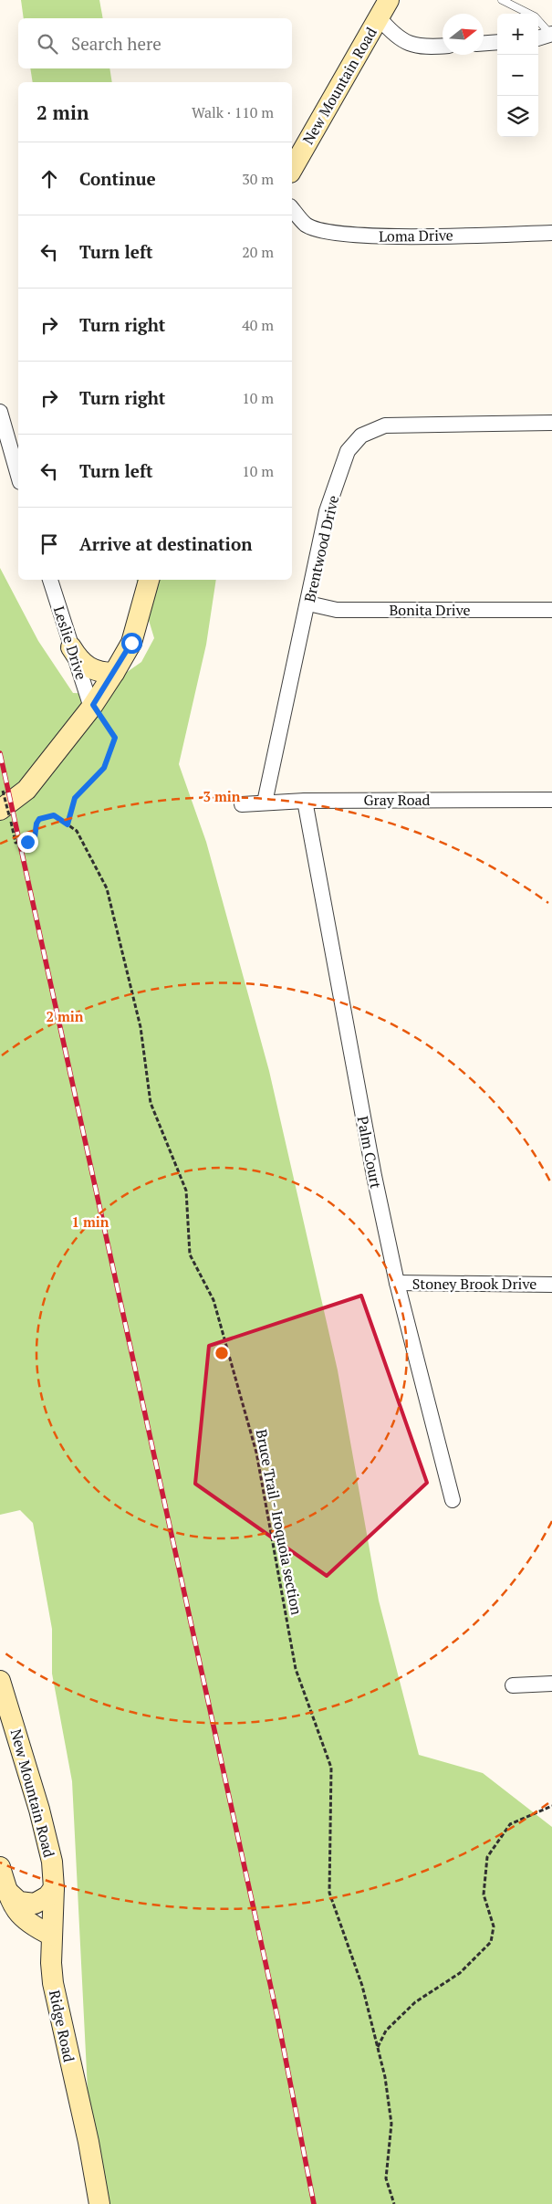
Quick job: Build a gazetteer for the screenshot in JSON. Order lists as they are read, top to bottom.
{
  "streets": {
    "main road": ["New Mountain Road", "Ridge Road"],
    "street": [
      "Loma Drive",
      "Brentwood Drive",
      "Bonita Drive",
      "Leslie Drive",
      "Gray Road",
      "Palm Court",
      "Stoney Brook Drive"
    ],
    "path": ["Bruce Trail - Iroquoia section"]
  },
  "crossings": [
    ["New Mountain Road", "Ridge Road"],
    ["Brentwood Drive", "Bonita Drive"],
    ["Brentwood Drive", "Gray Road"],
    ["Gray Road", "Palm Court"],
    ["Palm Court", "Stoney Brook Drive"]
  ],
  "north": "right",
  "page": {
    "map_buttons": ["+", "−"],
    "search": "Search here",
    "heading": ["2 min", "Walk · 110 m"],
    "list": [
      ["Continue", "30 m"],
      ["Turn left", "20 m"],
      ["Turn right", "40 m"],
      ["Turn right", "10 m"],
      ["Turn left", "10 m"],
      "Arrive at destination"
    ]
  },
  "rings": ["3 min", "2 min", "1 min"]
}
